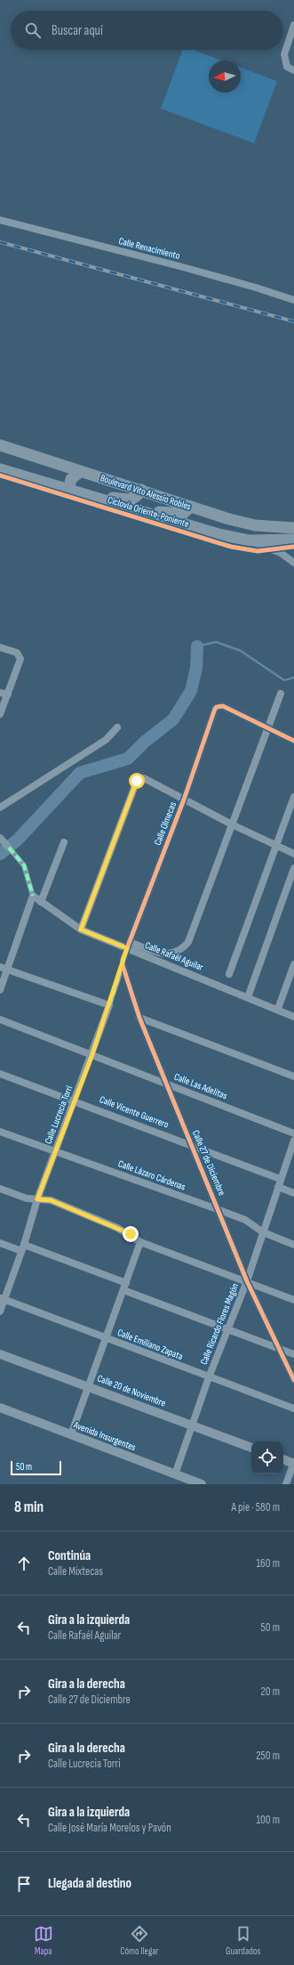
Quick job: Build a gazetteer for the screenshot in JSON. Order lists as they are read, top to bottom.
{
  "streets": {
    "main road": ["Boulevard Vito Alessio Robles"],
    "street": [
      "Calle Renacimiento",
      "Calle Olmecas",
      "Calle Rafaél Aguilar",
      "Calle Las Adelitas",
      "Calle Vicente Guerrero",
      "Calle Lucrecia Torri",
      "Calle 27 de Diciembre",
      "Calle Lázaro Cárdenas",
      "Calle Ricardo Flores Magón",
      "Calle Emiliano Zapata",
      "Calle 20 de Noviembre",
      "Avenida Insurgentes"
    ],
    "cycle path": ["Ciclovía Oriente-Poniente"]
  },
  "crossings": [
    ["Calle Olmecas", "Calle Rafaél Aguilar"],
    ["Calle Las Adelitas", "Calle Lucrecia Torri"],
    ["Calle Las Adelitas", "Calle 27 de Diciembre"],
    ["Calle Vicente Guerrero", "Calle Lucrecia Torri"],
    ["Calle Vicente Guerrero", "Calle 27 de Diciembre"],
    ["Calle Vicente Guerrero", "Calle Ricardo Flores Magón"],
    ["Calle Lucrecia Torri", "Calle 27 de Diciembre"],
    ["Calle Lucrecia Torri", "Calle Lázaro Cárdenas"],
    ["Calle Lucrecia Torri", "Calle Emiliano Zapata"],
    ["Calle 27 de Diciembre", "Calle Lázaro Cárdenas"],
    ["Calle 27 de Diciembre", "Calle Ricardo Flores Magón"],
    ["Calle Lázaro Cárdenas", "Calle Ricardo Flores Magón"],
    ["Calle Ricardo Flores Magón", "Calle Emiliano Zapata"],
    ["Calle Ricardo Flores Magón", "Calle 20 de Noviembre"],
    ["Calle Ricardo Flores Magón", "Avenida Insurgentes"]
  ],
  "scale_bar": "50 m",
  "north": "left",
  "page": {
    "search": "Buscar aquí",
    "scale": "50 m",
    "heading": ["8 min", "A pie · 580 m"],
    "list": [
      ["Continúa", "Calle Mixtecas", "160 m"],
      ["Gira a la izquierda", "Calle Rafaél Aguilar", "50 m"],
      ["Gira a la derecha", "Calle 27 de Diciembre", "20 m"],
      ["Gira a la derecha", "Calle Lucrecia Torri", "250 m"],
      ["Gira a la izquierda", "Calle José María Morelos y Pavón", "100 m"],
      "Llegada al destino"
    ],
    "nav": ["Mapa", "Cómo llegar", "Guardados"]
  }
}
